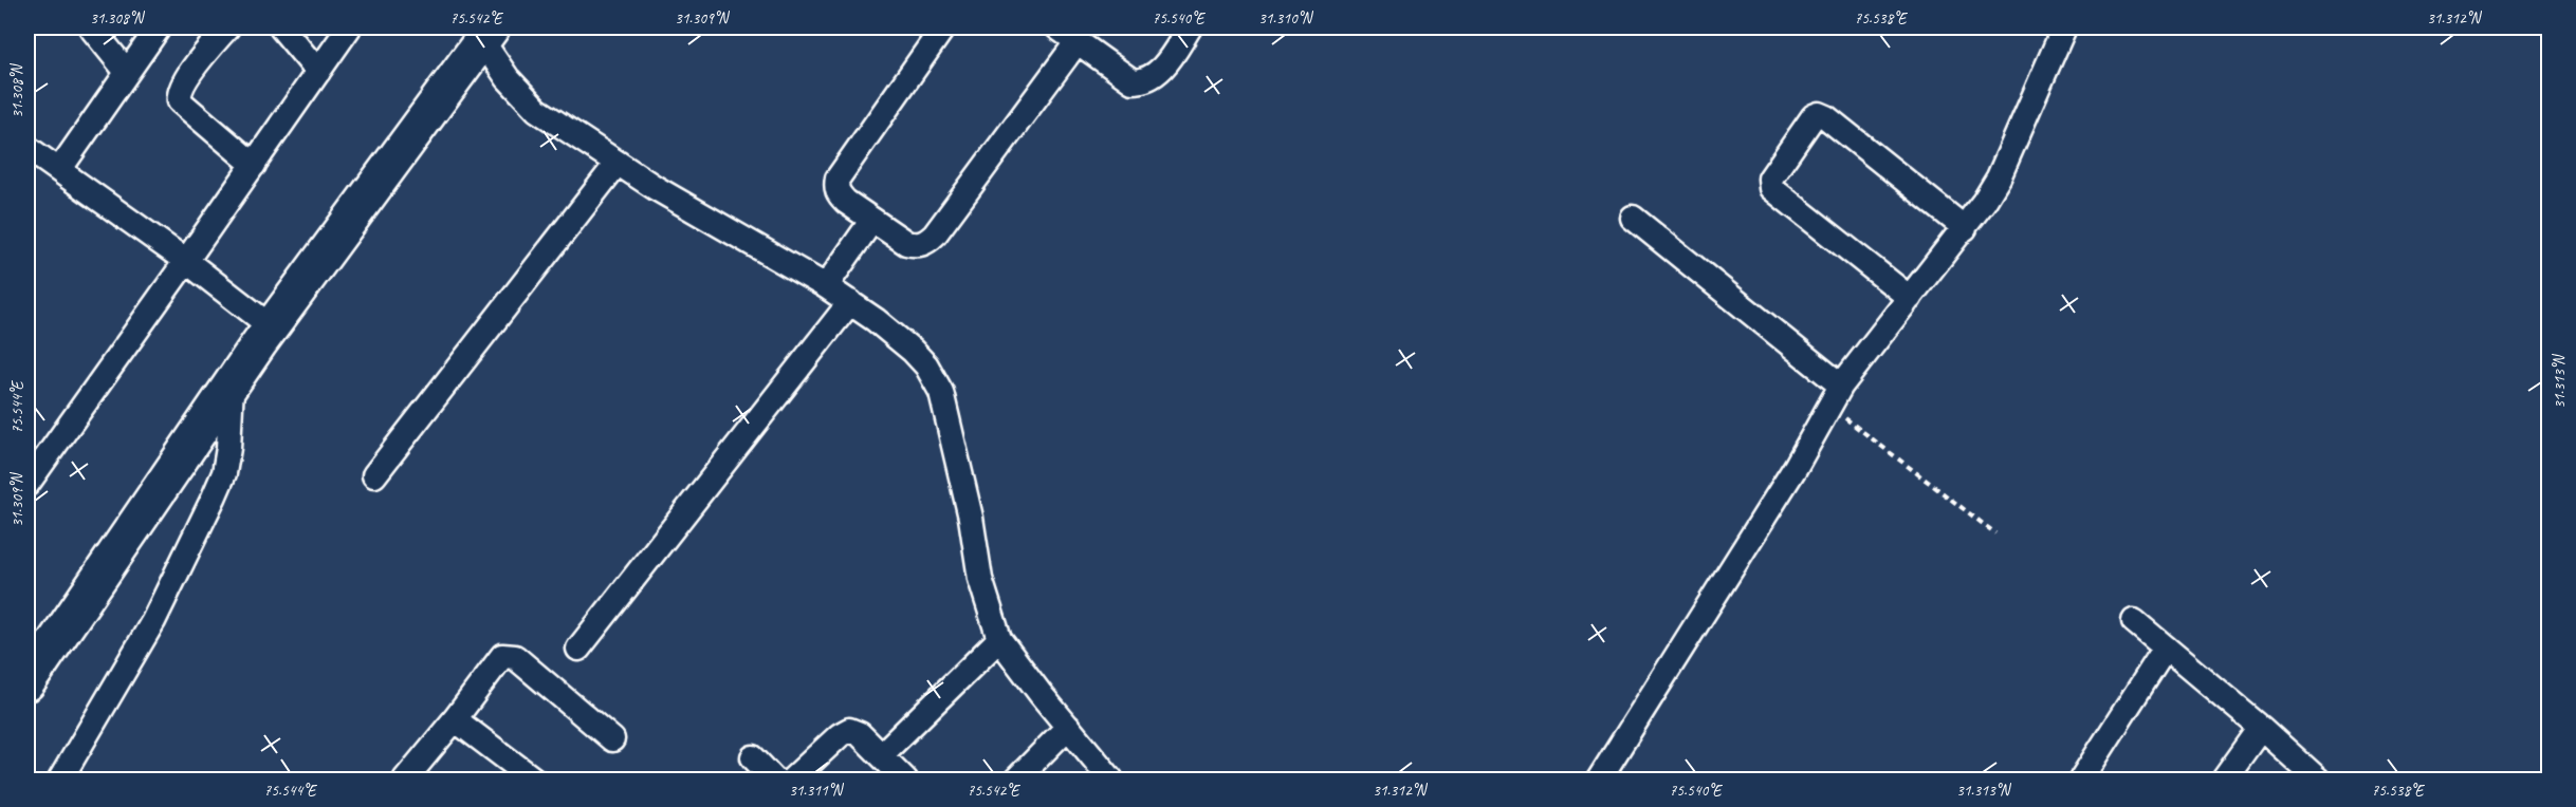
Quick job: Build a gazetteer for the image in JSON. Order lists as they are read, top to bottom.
{
  "coordinates": [
    "31.308°N",
    "75.542°E",
    "31.309°N",
    "75.540°E",
    "31.310°N",
    "75.538°E",
    "31.312°N",
    "31.313°N",
    "75.544°E",
    "31.311°N"
  ]
}
